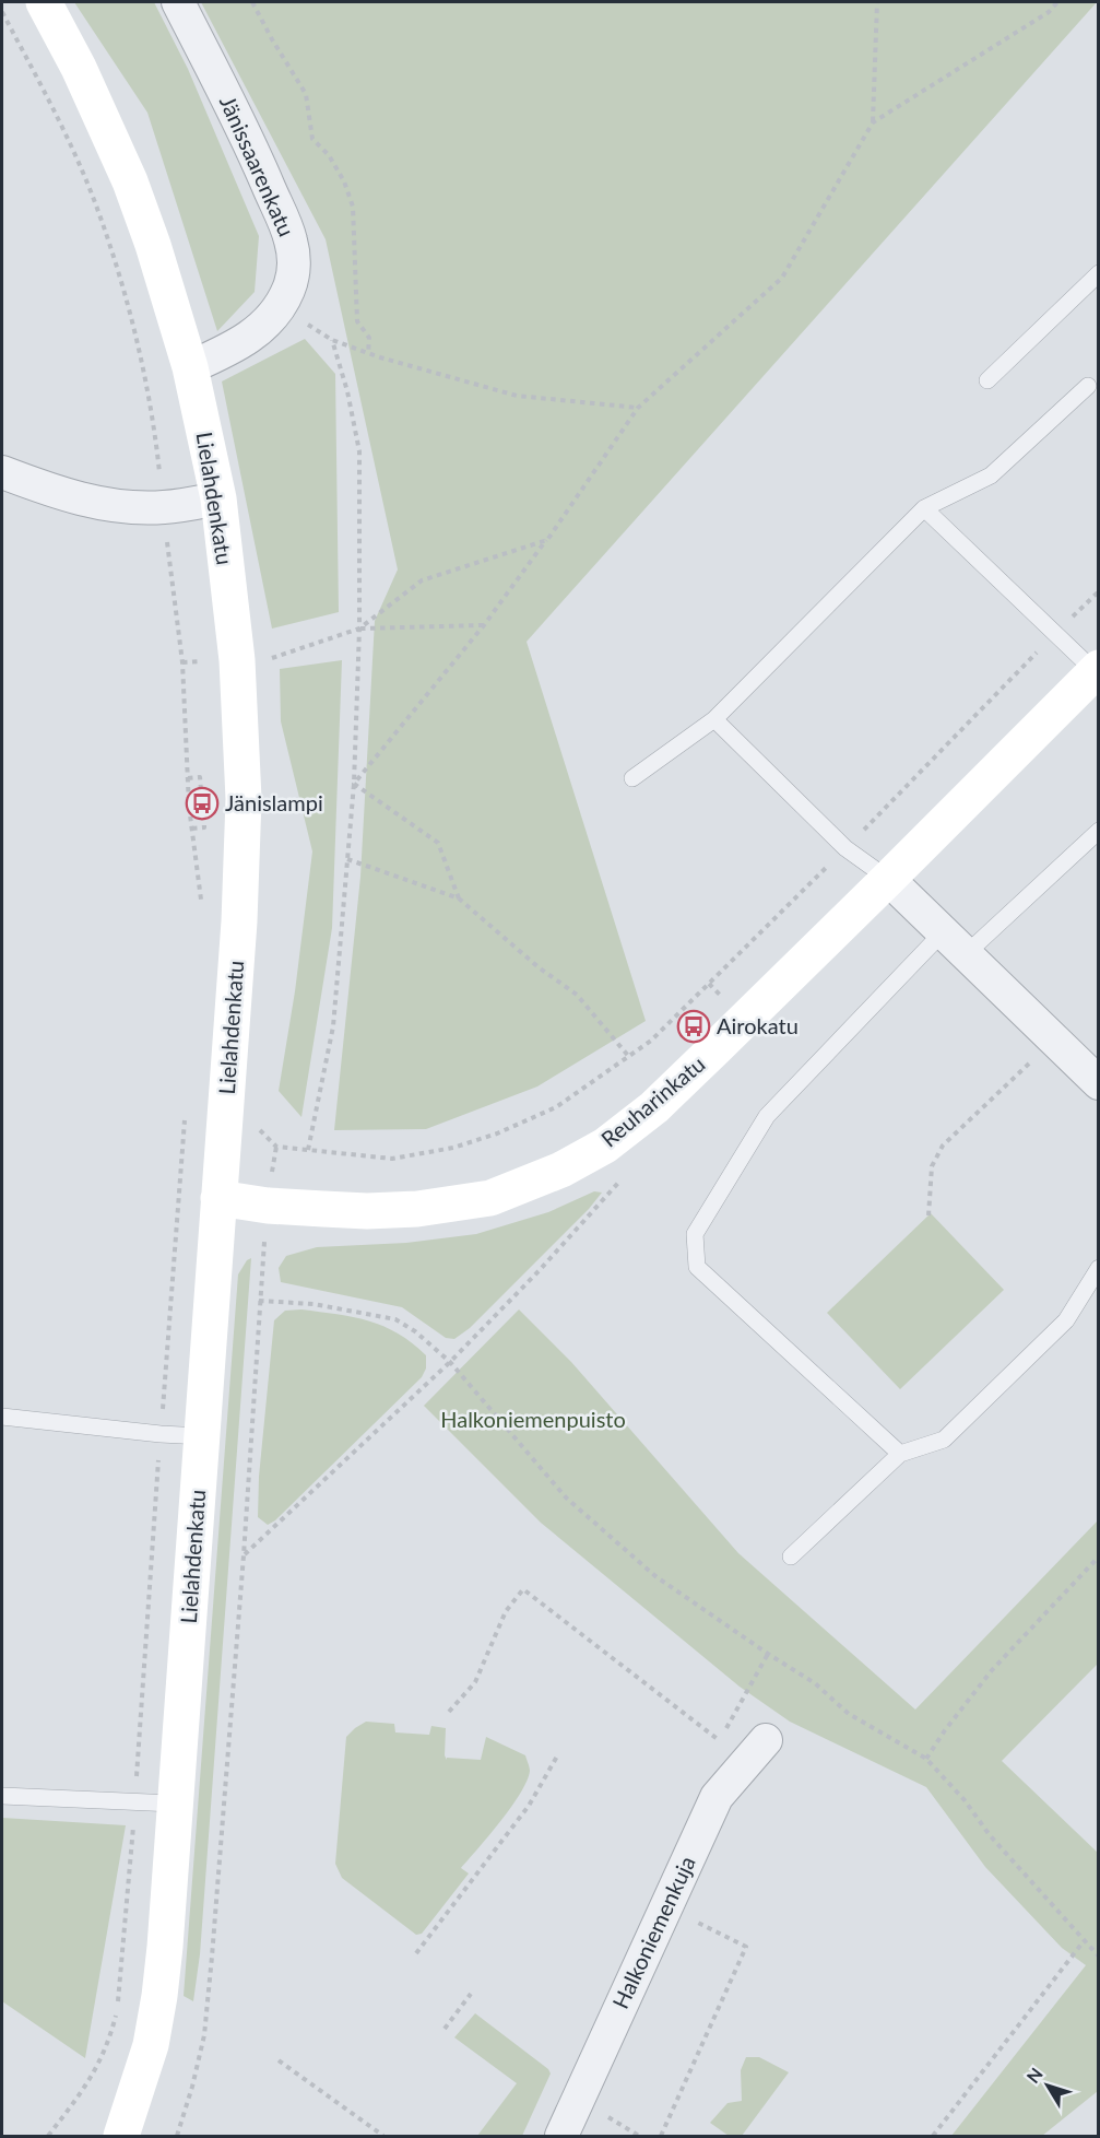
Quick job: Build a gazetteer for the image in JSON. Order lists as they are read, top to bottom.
{
  "streets": {
    "main road": ["Lielahdenkatu", "Reuharinkatu"],
    "street": ["Jänissaarenkatu", "Halkoniemenkuja"]
  },
  "crossings": [
    ["Jänissaarenkatu", "Lielahdenkatu"],
    ["Lielahdenkatu", "Reuharinkatu"]
  ],
  "parks": ["Halkoniemenpuisto"],
  "places": {
    "bus stop": ["Jänislampi", "Airokatu"]
  },
  "north": "top left"
}
